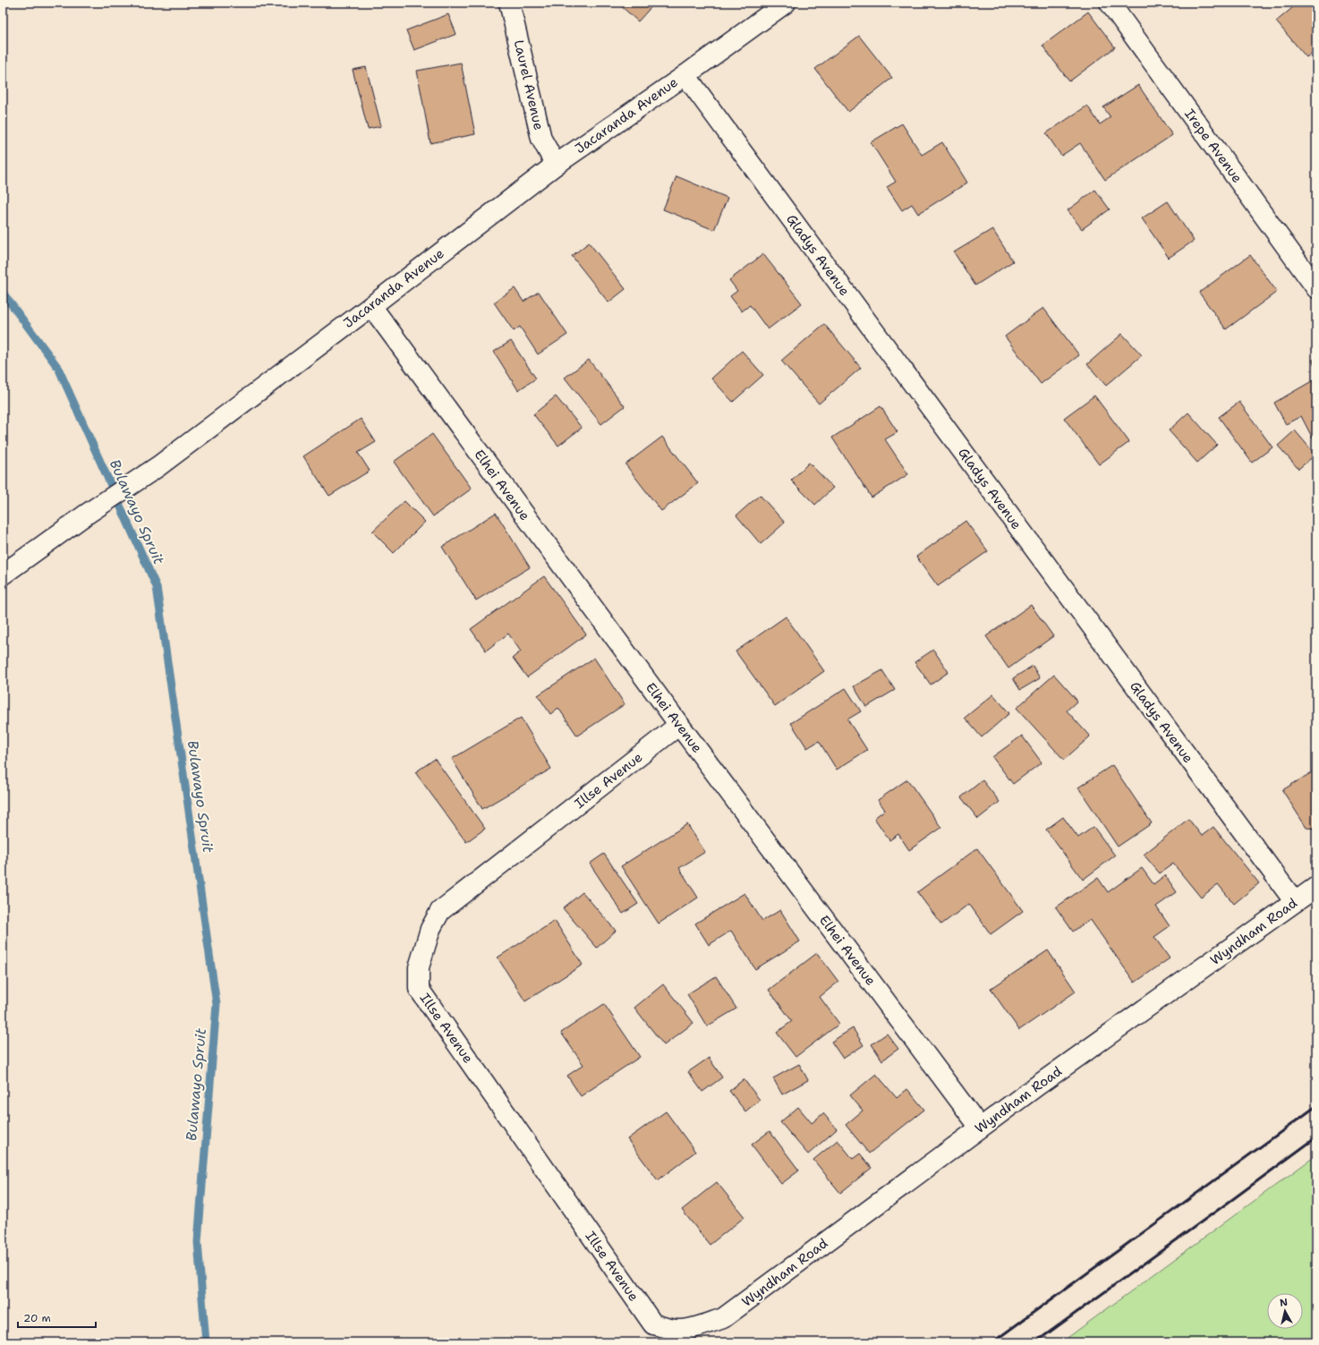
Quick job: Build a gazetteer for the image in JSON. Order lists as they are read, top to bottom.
{
  "streets": {
    "street": [
      "Laurel Avenue",
      "Jacaranda Avenue",
      "Irepe Avenue",
      "Gladys Avenue",
      "Elhei Avenue",
      "Illse Avenue",
      "Wyndham Road"
    ]
  },
  "crossings": [
    ["Laurel Avenue", "Jacaranda Avenue"],
    ["Jacaranda Avenue", "Gladys Avenue"],
    ["Jacaranda Avenue", "Elhei Avenue"],
    ["Gladys Avenue", "Wyndham Road"],
    ["Elhei Avenue", "Illse Avenue"],
    ["Elhei Avenue", "Wyndham Road"],
    ["Illse Avenue", "Wyndham Road"]
  ],
  "water": ["Bulawayo Spruit"],
  "scale_bar": "20 m",
  "north": "top"
}
